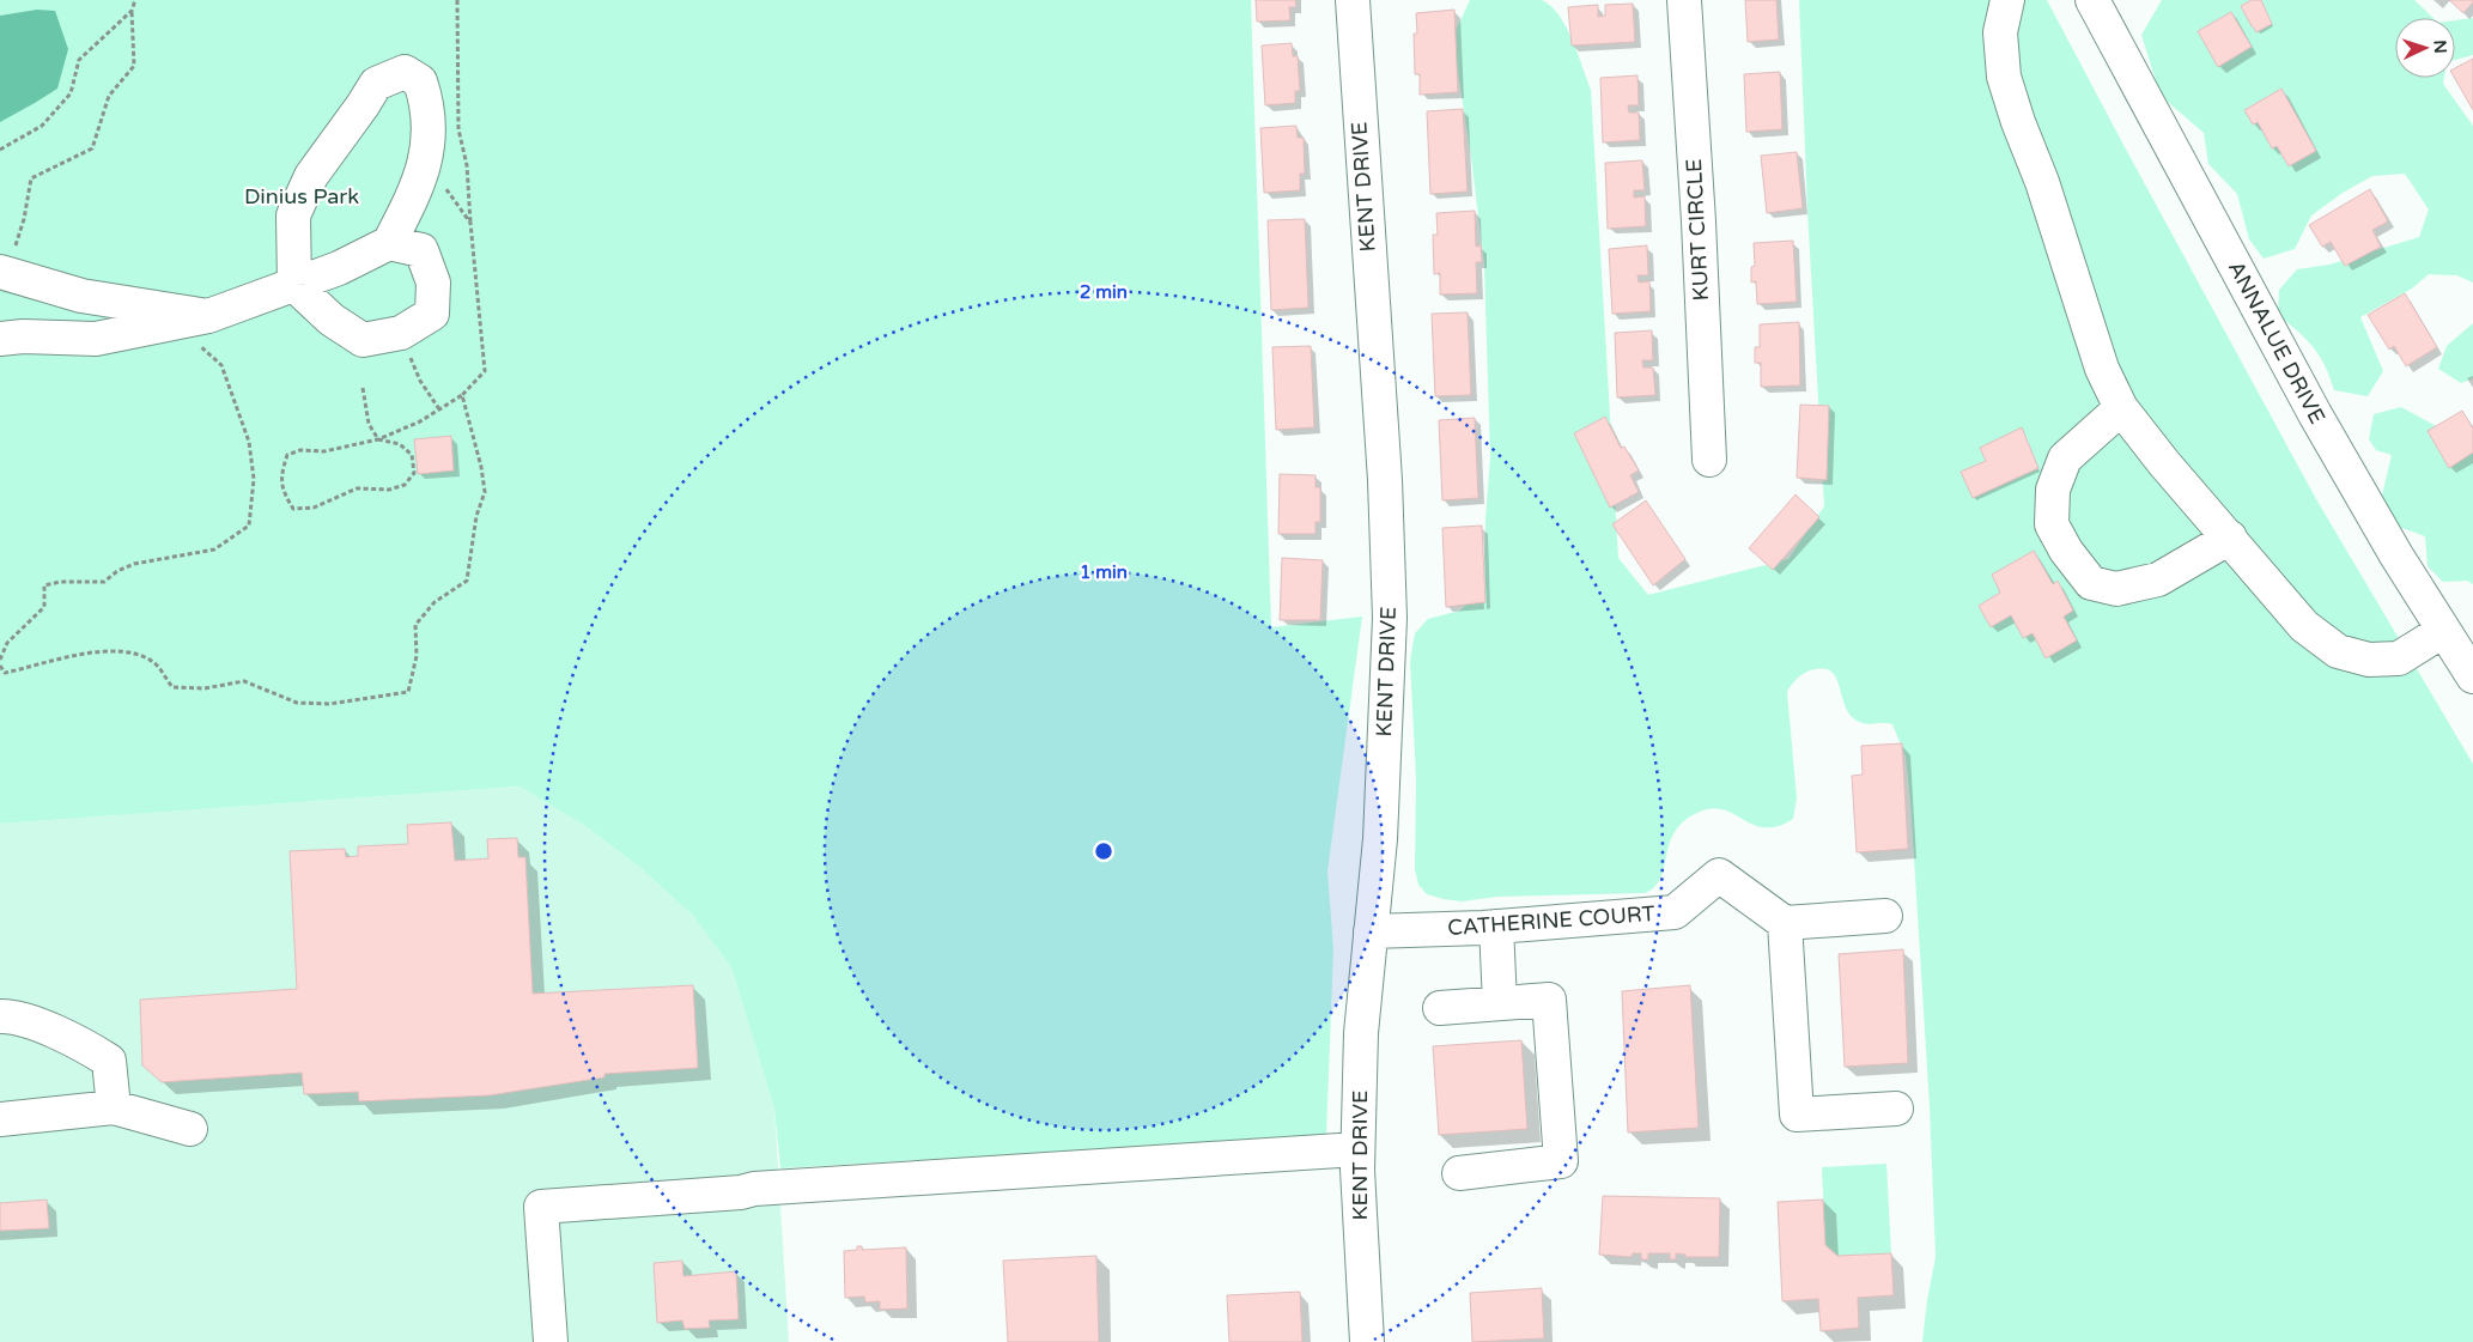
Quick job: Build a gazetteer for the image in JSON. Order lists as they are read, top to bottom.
{
  "streets": {
    "street": [
      "KENT DRIVE",
      "KURT CIRCLE",
      "ANNALUE DRIVE",
      "CATHERINE COURT"
    ]
  },
  "crossings": [
    ["KENT DRIVE", "CATHERINE COURT"]
  ],
  "parks": ["Dinius Park"],
  "north": "right",
  "rings": ["2 min", "1 min"]
}
